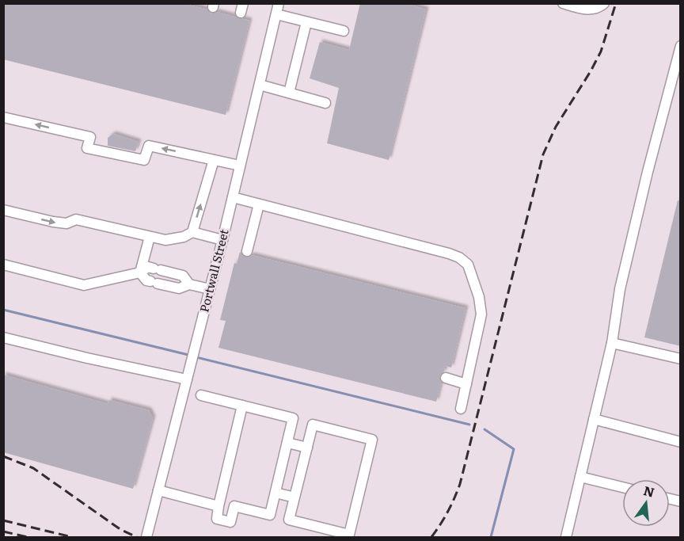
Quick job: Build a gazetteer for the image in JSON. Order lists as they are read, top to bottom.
{
  "streets": {
    "street": ["Portwall Street"]
  },
  "north": "top"
}
